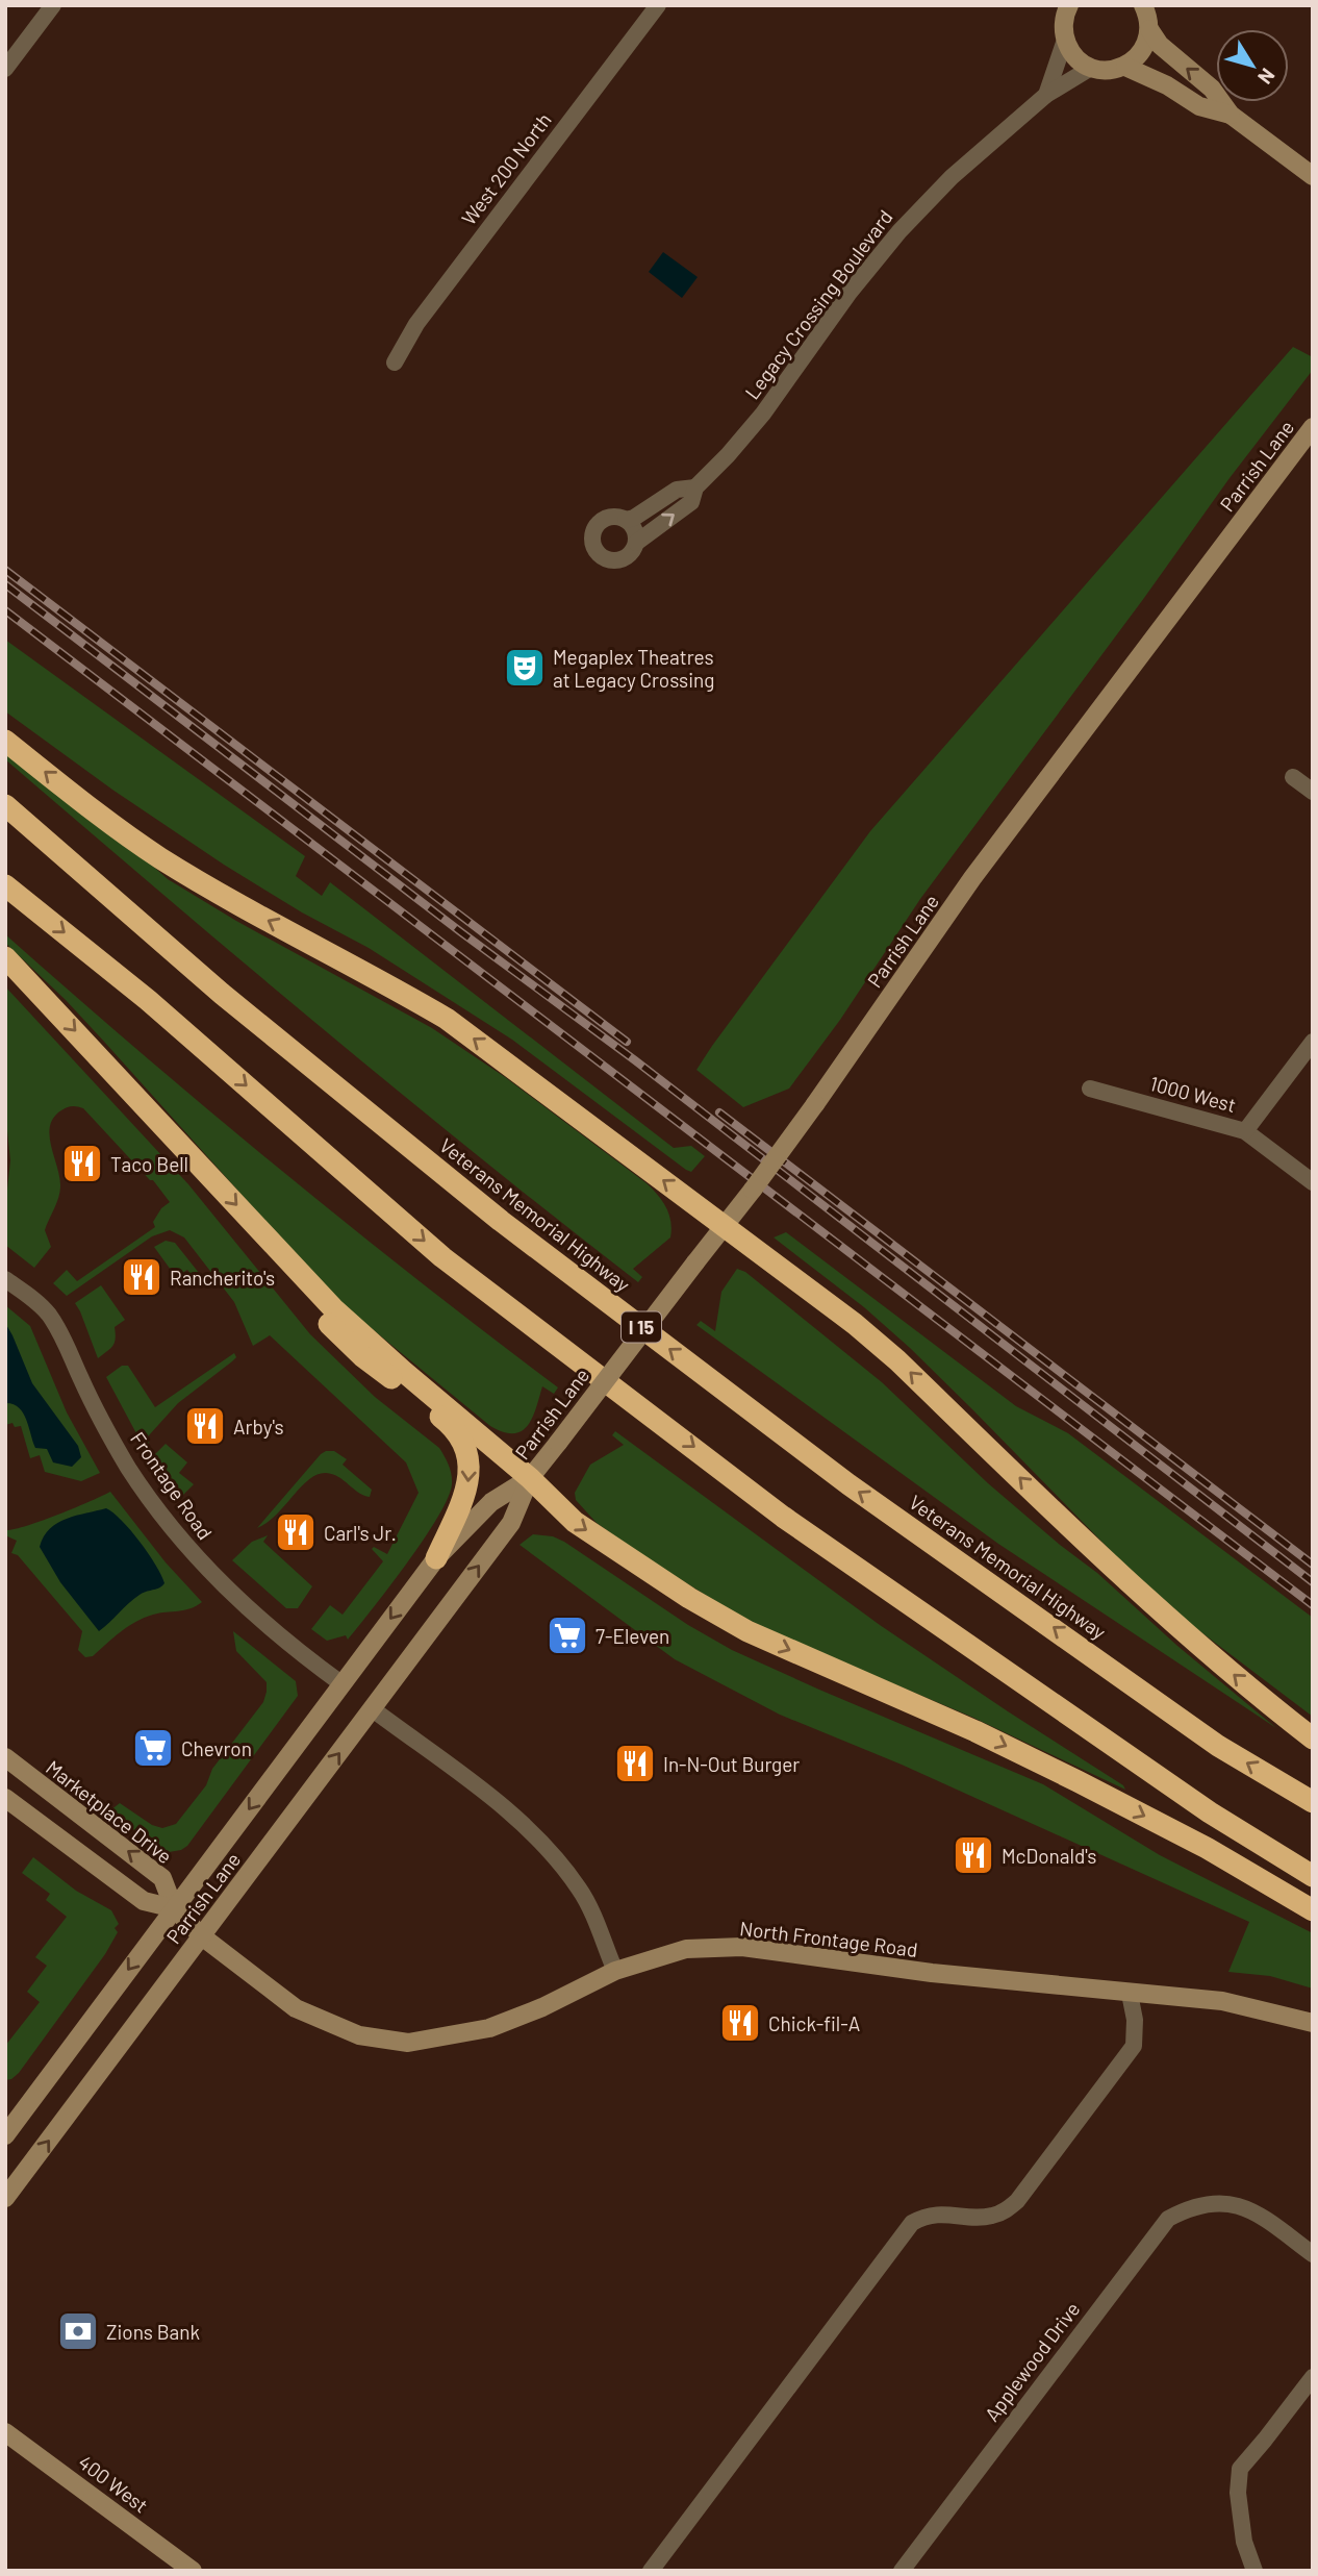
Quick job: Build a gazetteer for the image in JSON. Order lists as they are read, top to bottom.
{
  "streets": {
    "highway": ["Veterans Memorial Highway", "I 15"],
    "main road": [
      "Parrish Lane",
      "Marketplace Drive",
      "North Frontage Road",
      "400 West"
    ],
    "street": [
      "West 200 North",
      "Legacy Crossing Boulevard",
      "1000 West",
      "Frontage Road",
      "Applewood Drive"
    ]
  },
  "crossings": [
    ["Parrish Lane", "Frontage Road"],
    ["Parrish Lane", "Marketplace Drive"],
    ["Parrish Lane", "North Frontage Road"],
    ["Marketplace Drive", "North Frontage Road"]
  ],
  "places": {
    "theatre": ["Megaplex Theatres at Legacy Crossing"],
    "restaurant": [
      "Taco Bell",
      "Rancherito's",
      "Arby's",
      "Carl's Jr.",
      "In-N-Out Burger",
      "McDonald's",
      "Chick-fil-A"
    ],
    "supermarket": ["7-Eleven", "Chevron"],
    "bank": ["Zions Bank"]
  },
  "north": "bottom right"
}
